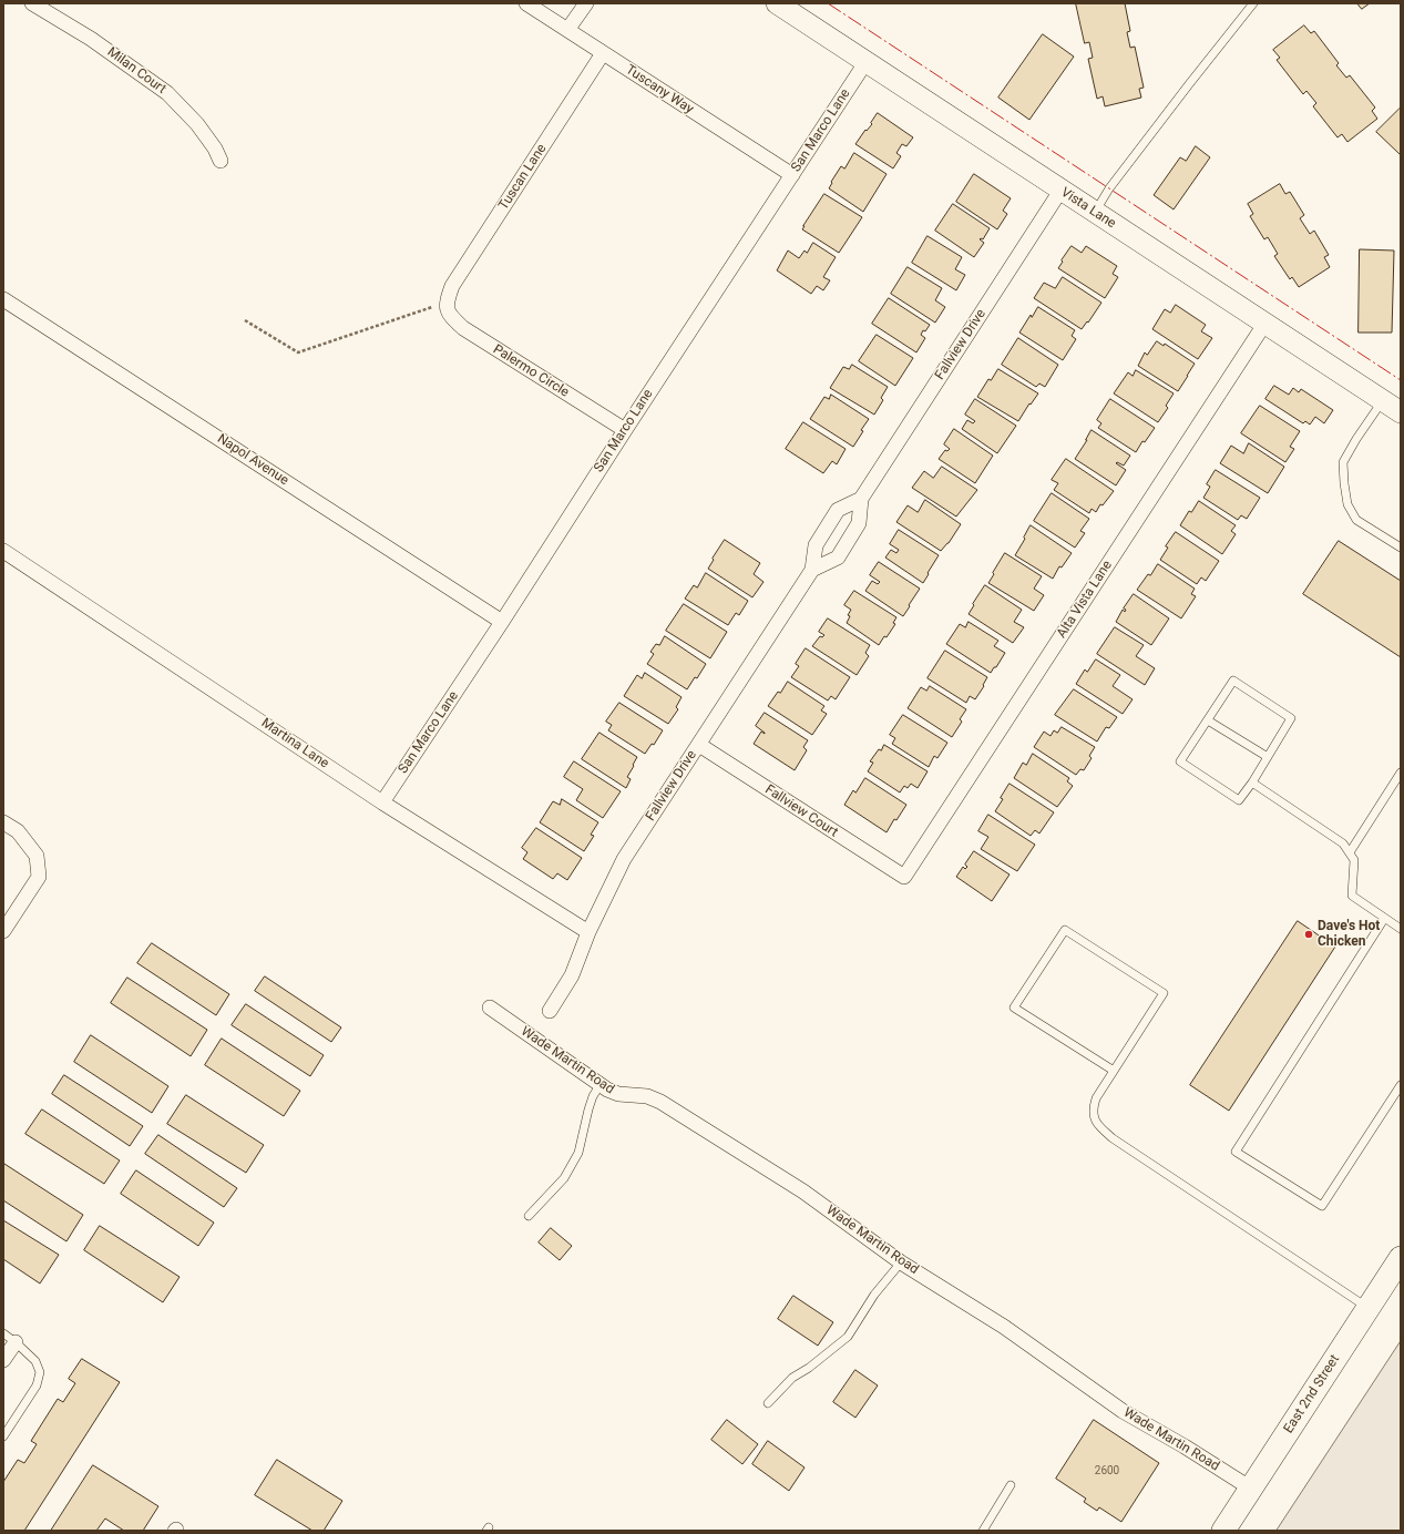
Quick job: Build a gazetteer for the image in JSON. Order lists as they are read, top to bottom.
{
  "streets": {
    "main road": ["East 2nd Street"],
    "street": [
      "Milan Court",
      "Tuscany Way",
      "San Marco Lane",
      "Tuscan Lane",
      "Vista Lane",
      "Fallview Drive",
      "Palermo Circle",
      "Napol Avenue",
      "Alta Vista Lane",
      "Martina Lane",
      "Fallview Court",
      "Wade Martin Road"
    ]
  },
  "crossings": [
    ["Tuscany Way", "San Marco Lane"],
    ["Tuscany Way", "Tuscan Lane"],
    ["San Marco Lane", "Vista Lane"],
    ["San Marco Lane", "Palermo Circle"],
    ["San Marco Lane", "Napol Avenue"],
    ["San Marco Lane", "Martina Lane"],
    ["Tuscan Lane", "Palermo Circle"],
    ["Vista Lane", "Fallview Drive"],
    ["Vista Lane", "Alta Vista Lane"],
    ["Fallview Drive", "Martina Lane"],
    ["Fallview Drive", "Fallview Court"],
    ["Alta Vista Lane", "Fallview Court"],
    ["Wade Martin Road", "East 2nd Street"]
  ],
  "places": ["Dave's Hot Chicken"],
  "house_numbers": ["2600"]
}
